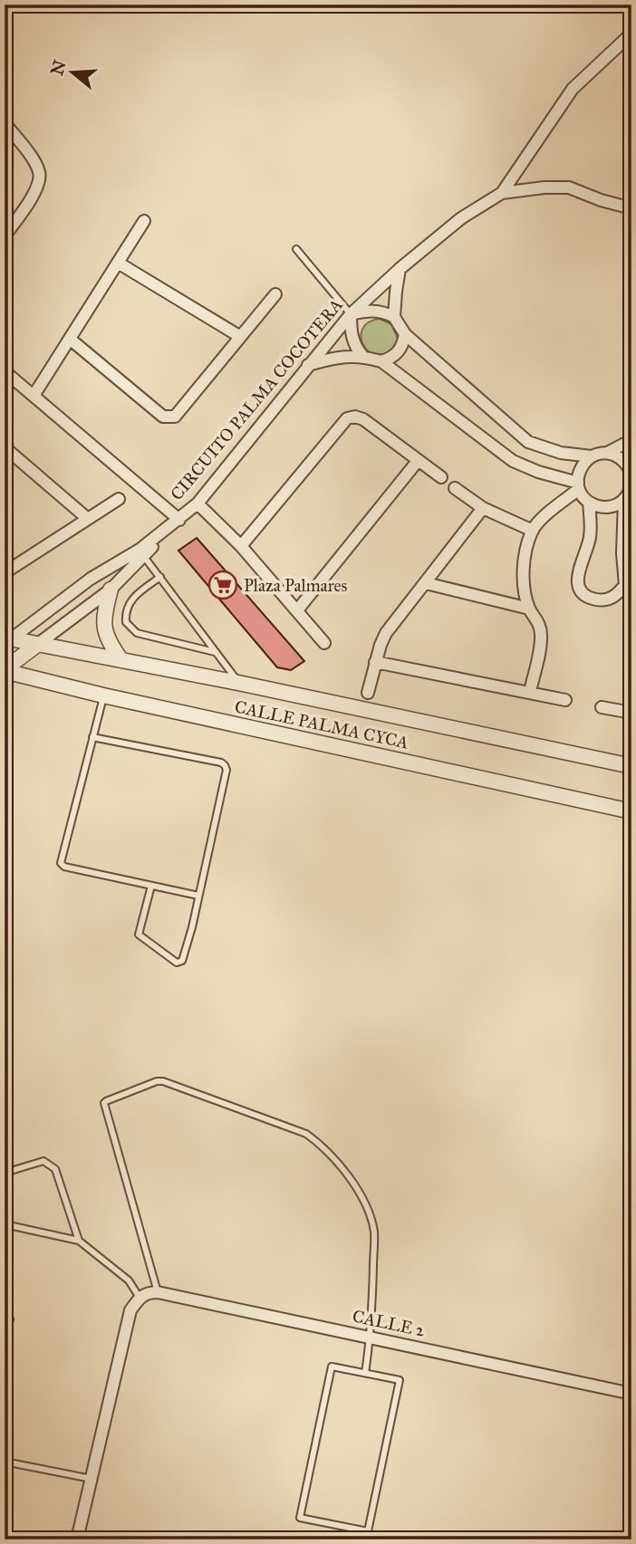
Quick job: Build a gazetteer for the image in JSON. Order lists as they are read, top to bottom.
{
  "streets": {
    "street": ["CIRCUITO PALMA COCOTERA", "CALLE PALMA CYCA", "CALLE 2"]
  },
  "crossings": [
    ["CIRCUITO PALMA COCOTERA", "CALLE PALMA CYCA"]
  ],
  "places": {
    "supermarket": ["Plaza Palmares"]
  },
  "north": "left"
}
